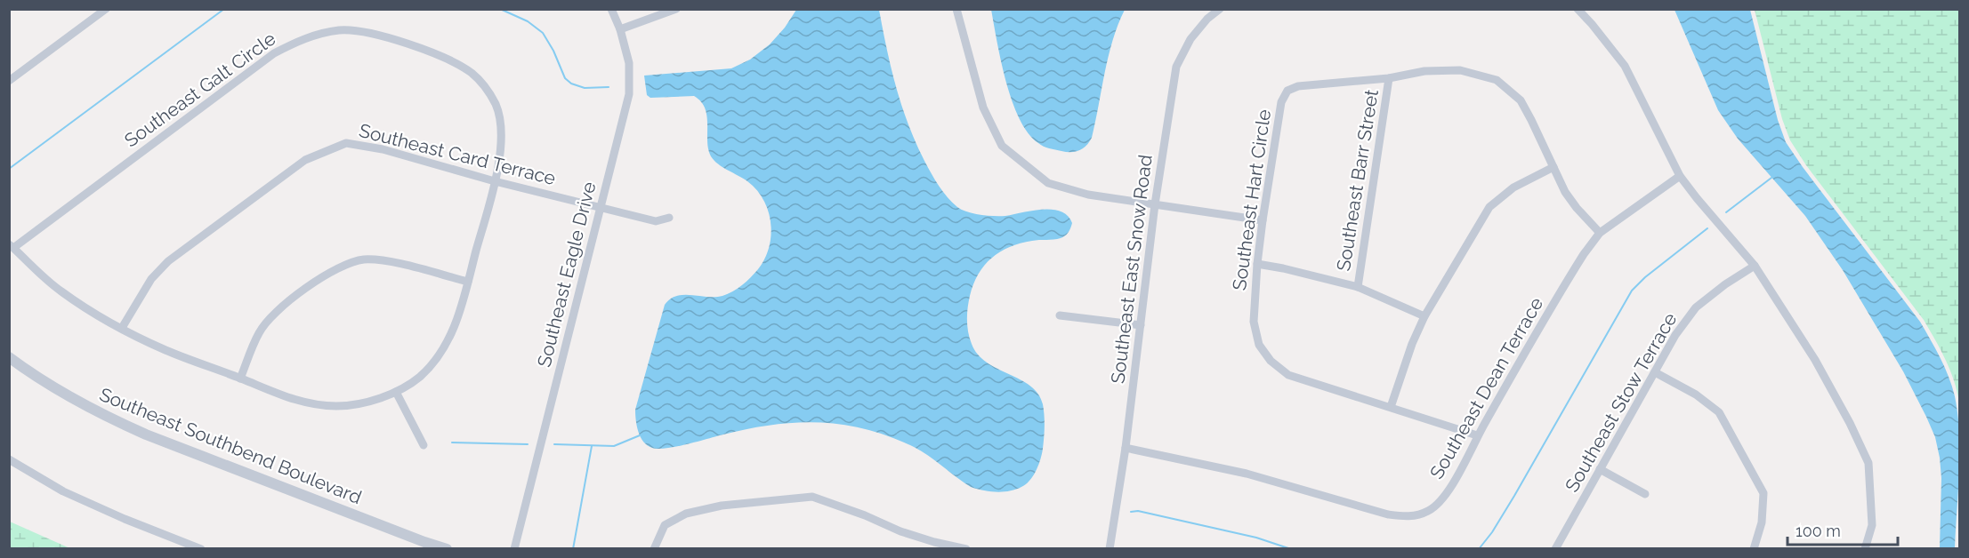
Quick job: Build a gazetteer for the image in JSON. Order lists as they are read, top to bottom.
{
  "streets": {
    "street": [
      "Southeast Galt Circle",
      "Southeast Card Terrace",
      "Southeast Barr Street",
      "Southeast Hart Circle",
      "Southeast East Snow Road",
      "Southeast Eagle Drive",
      "Southeast Dean Terrace",
      "Southeast Stow Terrace",
      "Southeast Southbend Boulevard"
    ]
  },
  "crossings": [
    ["Southeast Galt Circle", "Southeast Card Terrace"],
    ["Southeast Card Terrace", "Southeast Eagle Drive"],
    ["Southeast Barr Street", "Southeast Hart Circle"],
    ["Southeast Hart Circle", "Southeast Dean Terrace"],
    ["Southeast East Snow Road", "Southeast Dean Terrace"]
  ],
  "scale_bar": "100 m"
}
